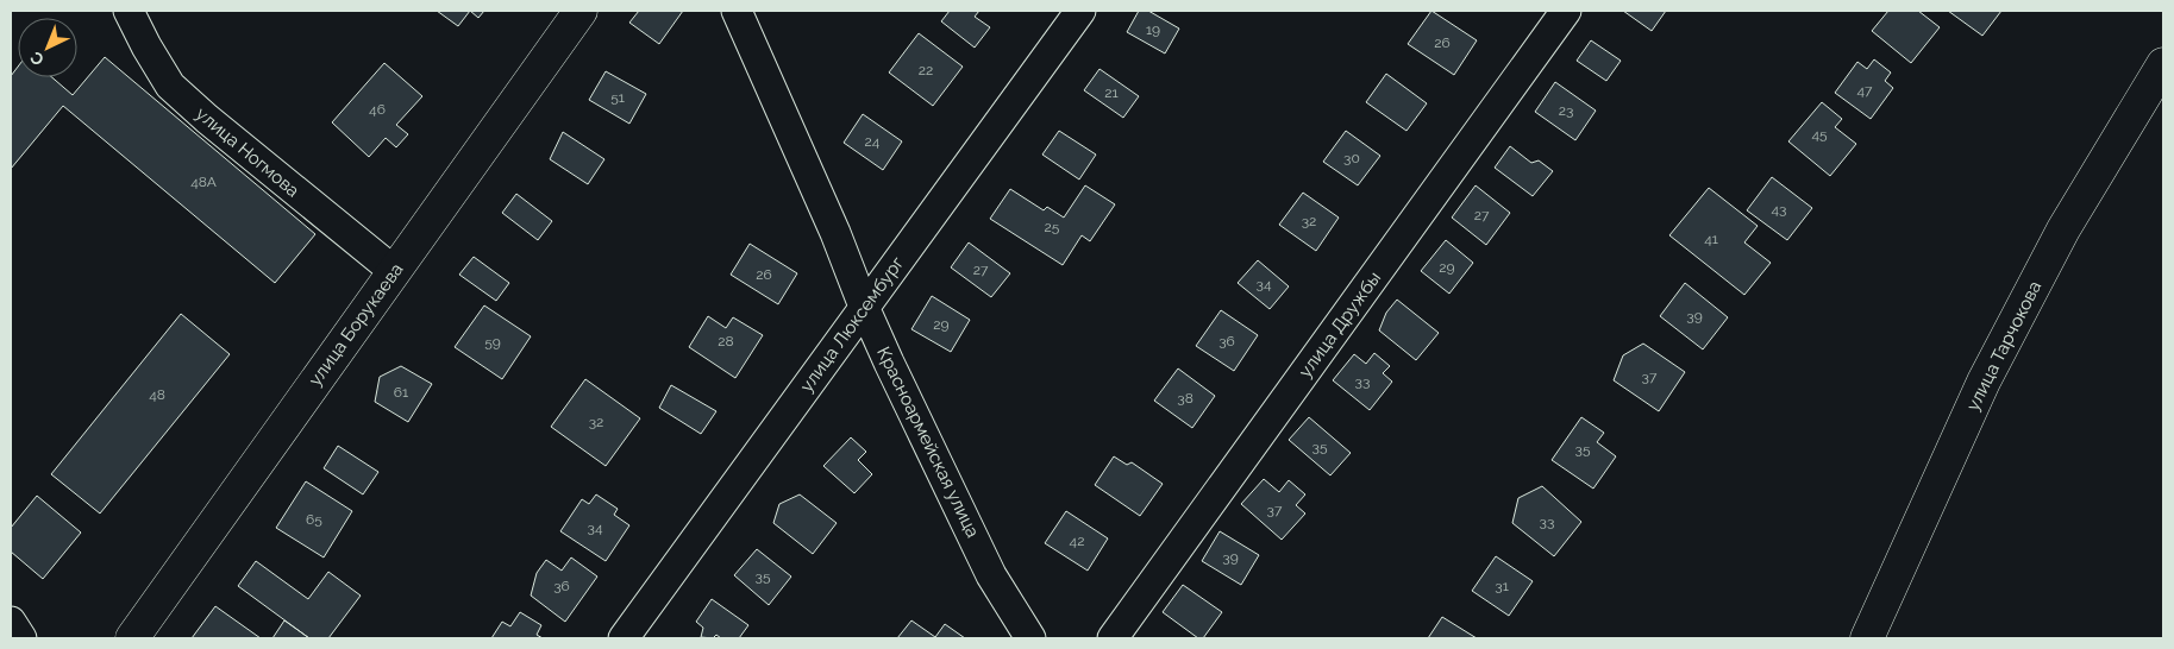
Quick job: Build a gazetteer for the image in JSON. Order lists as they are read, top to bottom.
{
  "streets": {
    "street": [
      "улица Ногмова",
      "улица Борукаева",
      "улица Люксембург",
      "улица Дружбы",
      "улица Тарчокова",
      "Красноармейская улица"
    ]
  },
  "crossings": [
    ["улица Ногмова", "улица Борукаева"],
    ["улица Люксембург", "Красноармейская улица"]
  ],
  "house_numbers": [
    "19",
    "26",
    "22",
    "47",
    "21",
    "51",
    "46",
    "23",
    "45",
    "24",
    "30",
    "48А",
    "43",
    "27",
    "32",
    "25",
    "41",
    "29",
    "27",
    "26",
    "34",
    "39",
    "29",
    "28",
    "36",
    "59",
    "37",
    "33",
    "61",
    "48",
    "38",
    "32",
    "35",
    "35",
    "37",
    "65",
    "33",
    "34",
    "42",
    "39",
    "35",
    "36",
    "31"
  ],
  "north": "bottom left"
}
